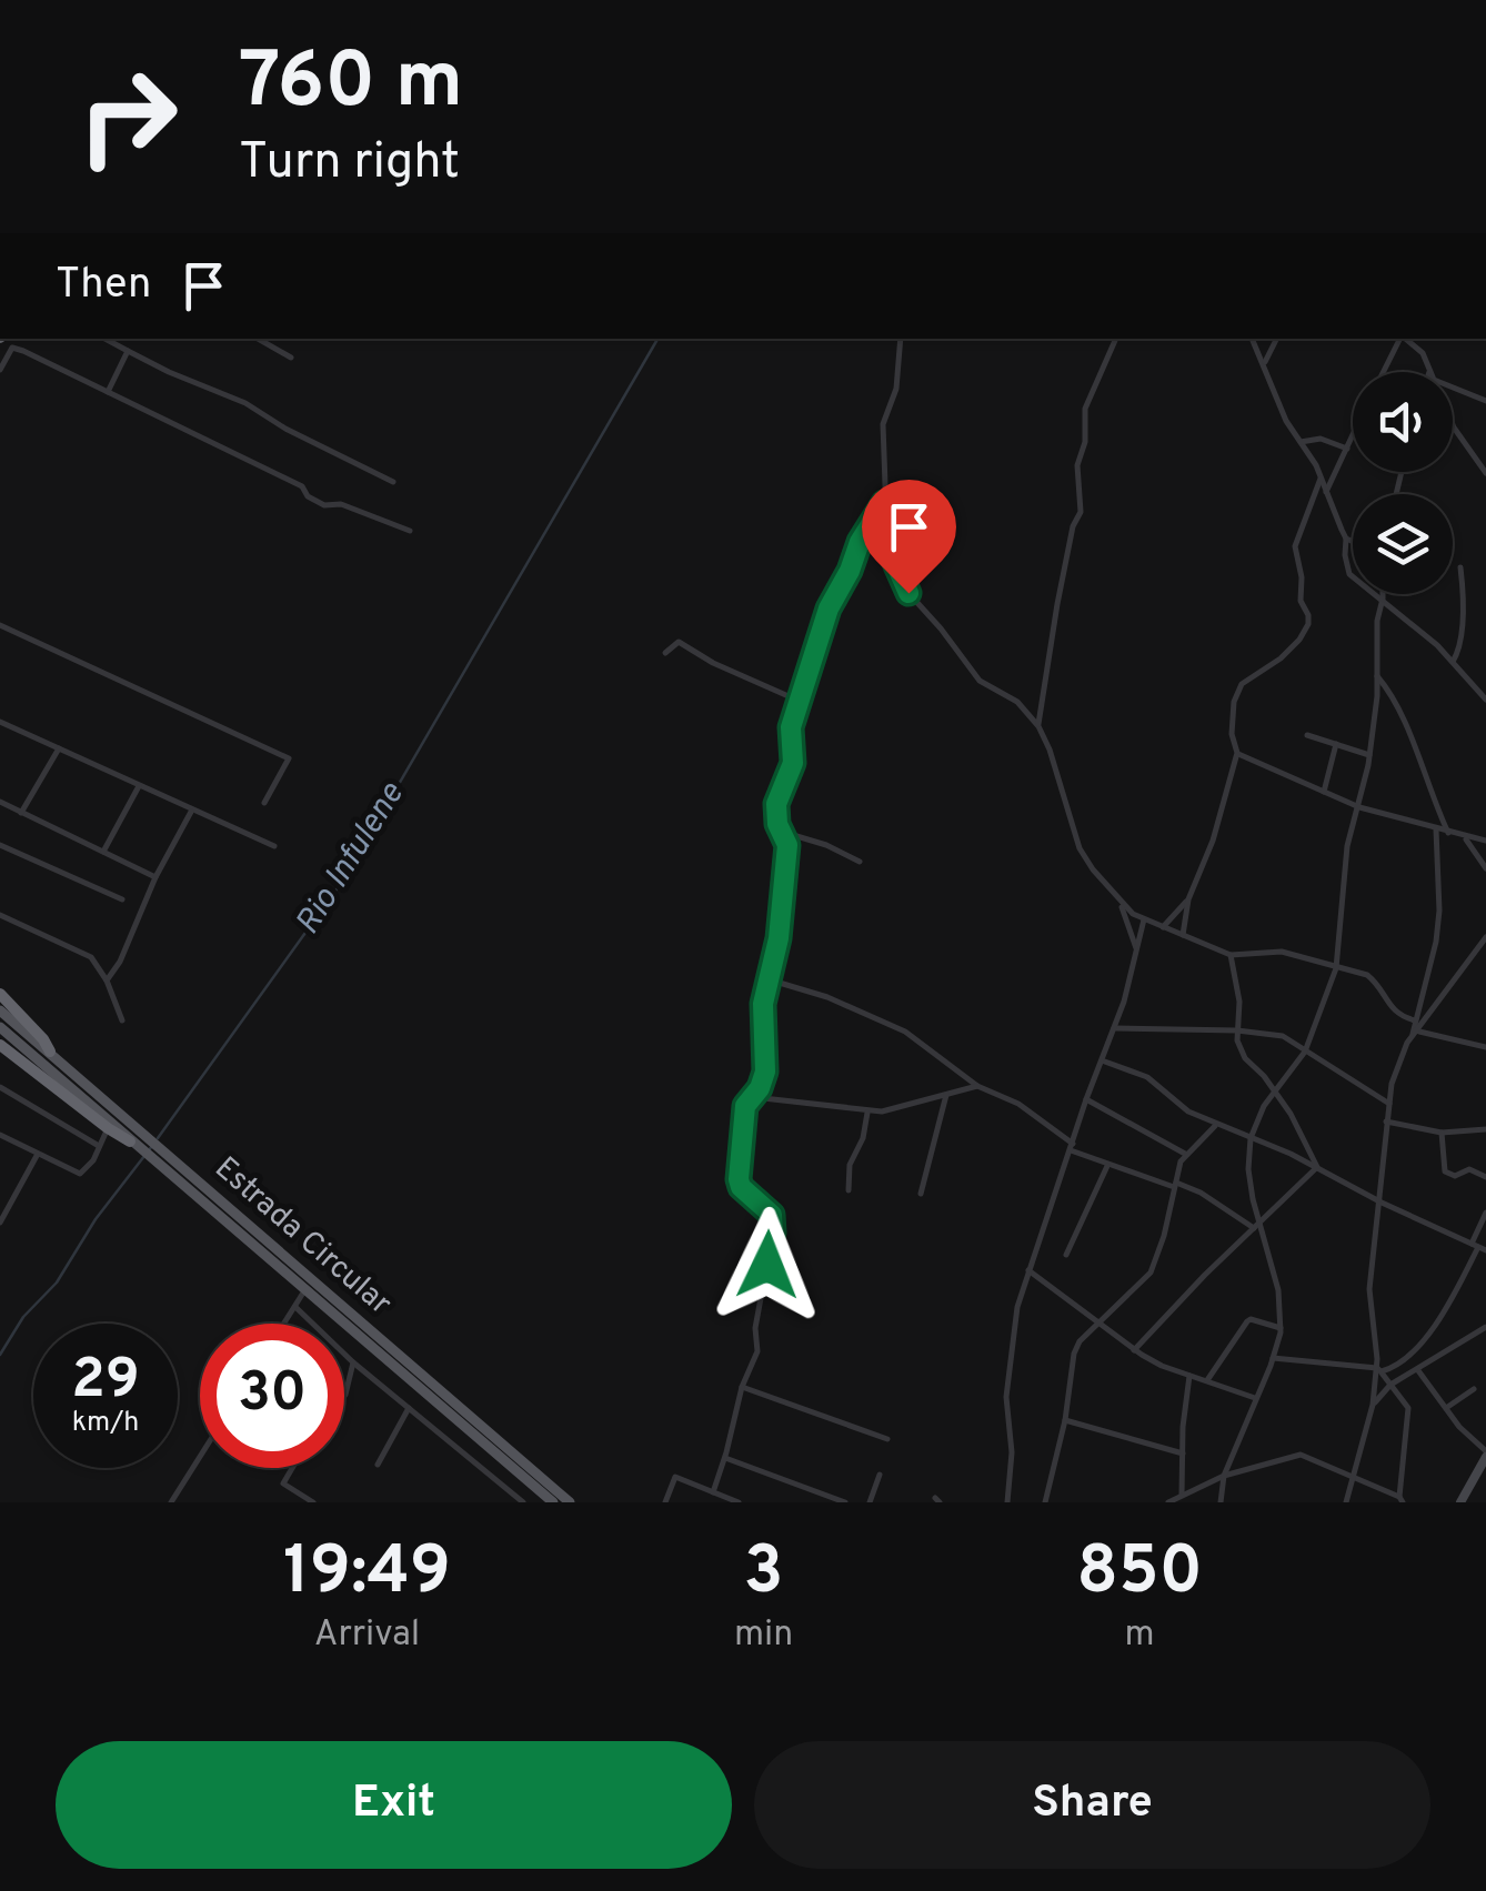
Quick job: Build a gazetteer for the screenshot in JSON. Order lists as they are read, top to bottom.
{
  "streets": {
    "main road": ["Estrada Circular"]
  },
  "water": ["Rio Infulene"],
  "page": {
    "turn": ["760 m", "Turn right"],
    "then": "Then",
    "speed": "29 km/h",
    "limit": "30",
    "eta": [
      "19:49",
      "Arrival",
      "3",
      "min",
      "850",
      "m"
    ],
    "buttons": ["Exit", "Share"]
  }
}
